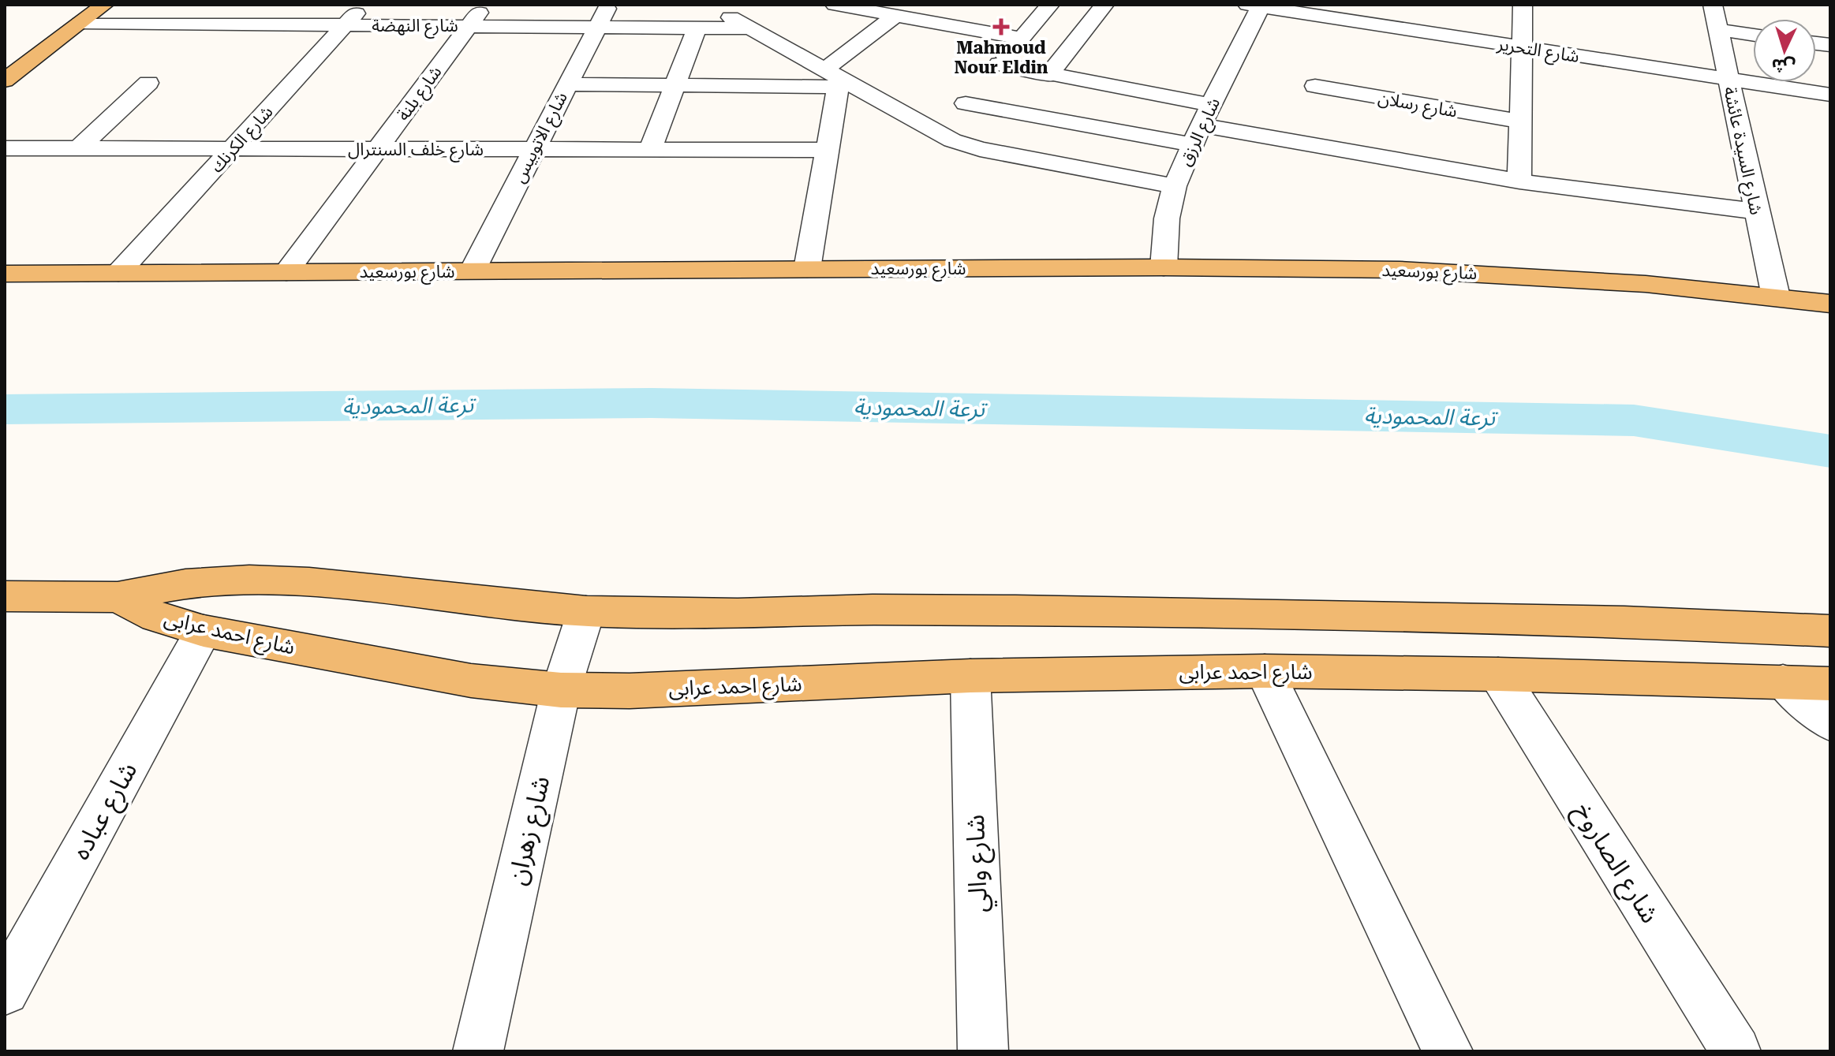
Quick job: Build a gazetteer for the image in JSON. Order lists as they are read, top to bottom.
{
  "streets": {
    "main road": ["شارع بورسعيد", "شارع احمد عرابى"],
    "street": [
      "شارع النهضة",
      "شارع التحرير",
      "شارع بلنة",
      "شارع رسلان",
      "شارع الرزق",
      "شارع الاتوبيس",
      "شارع الكرنك",
      "شارع خلف السنترال",
      "شارع السيدة عائشة",
      "شارع عباده",
      "شارع زهران",
      "شارع الصاروخ",
      "شارع والي"
    ]
  },
  "crossings": [
    ["شارع النهضة", "شارع بلنة"],
    ["شارع النهضة", "شارع الاتوبيس"],
    ["شارع النهضة", "شارع الكرنك"],
    ["شارع التحرير", "شارع الرزق"],
    ["شارع التحرير", "شارع السيدة عائشة"],
    ["شارع بلنة", "شارع خلف السنترال"],
    ["شارع بلنة", "شارع بورسعيد"],
    ["شارع الرزق", "شارع بورسعيد"],
    ["شارع الاتوبيس", "شارع خلف السنترال"],
    ["شارع الاتوبيس", "شارع بورسعيد"],
    ["شارع الكرنك", "شارع خلف السنترال"],
    ["شارع الكرنك", "شارع بورسعيد"],
    ["شارع السيدة عائشة", "شارع بورسعيد"],
    ["شارع احمد عرابى", "شارع عباده"],
    ["شارع احمد عرابى", "شارع زهران"],
    ["شارع احمد عرابى", "شارع الصاروخ"],
    ["شارع احمد عرابى", "شارع والي"]
  ],
  "water": ["ترعة المحمودية"],
  "places": {
    "health": ["Mahmoud Nour Eldin"]
  },
  "north": "bottom"
}
